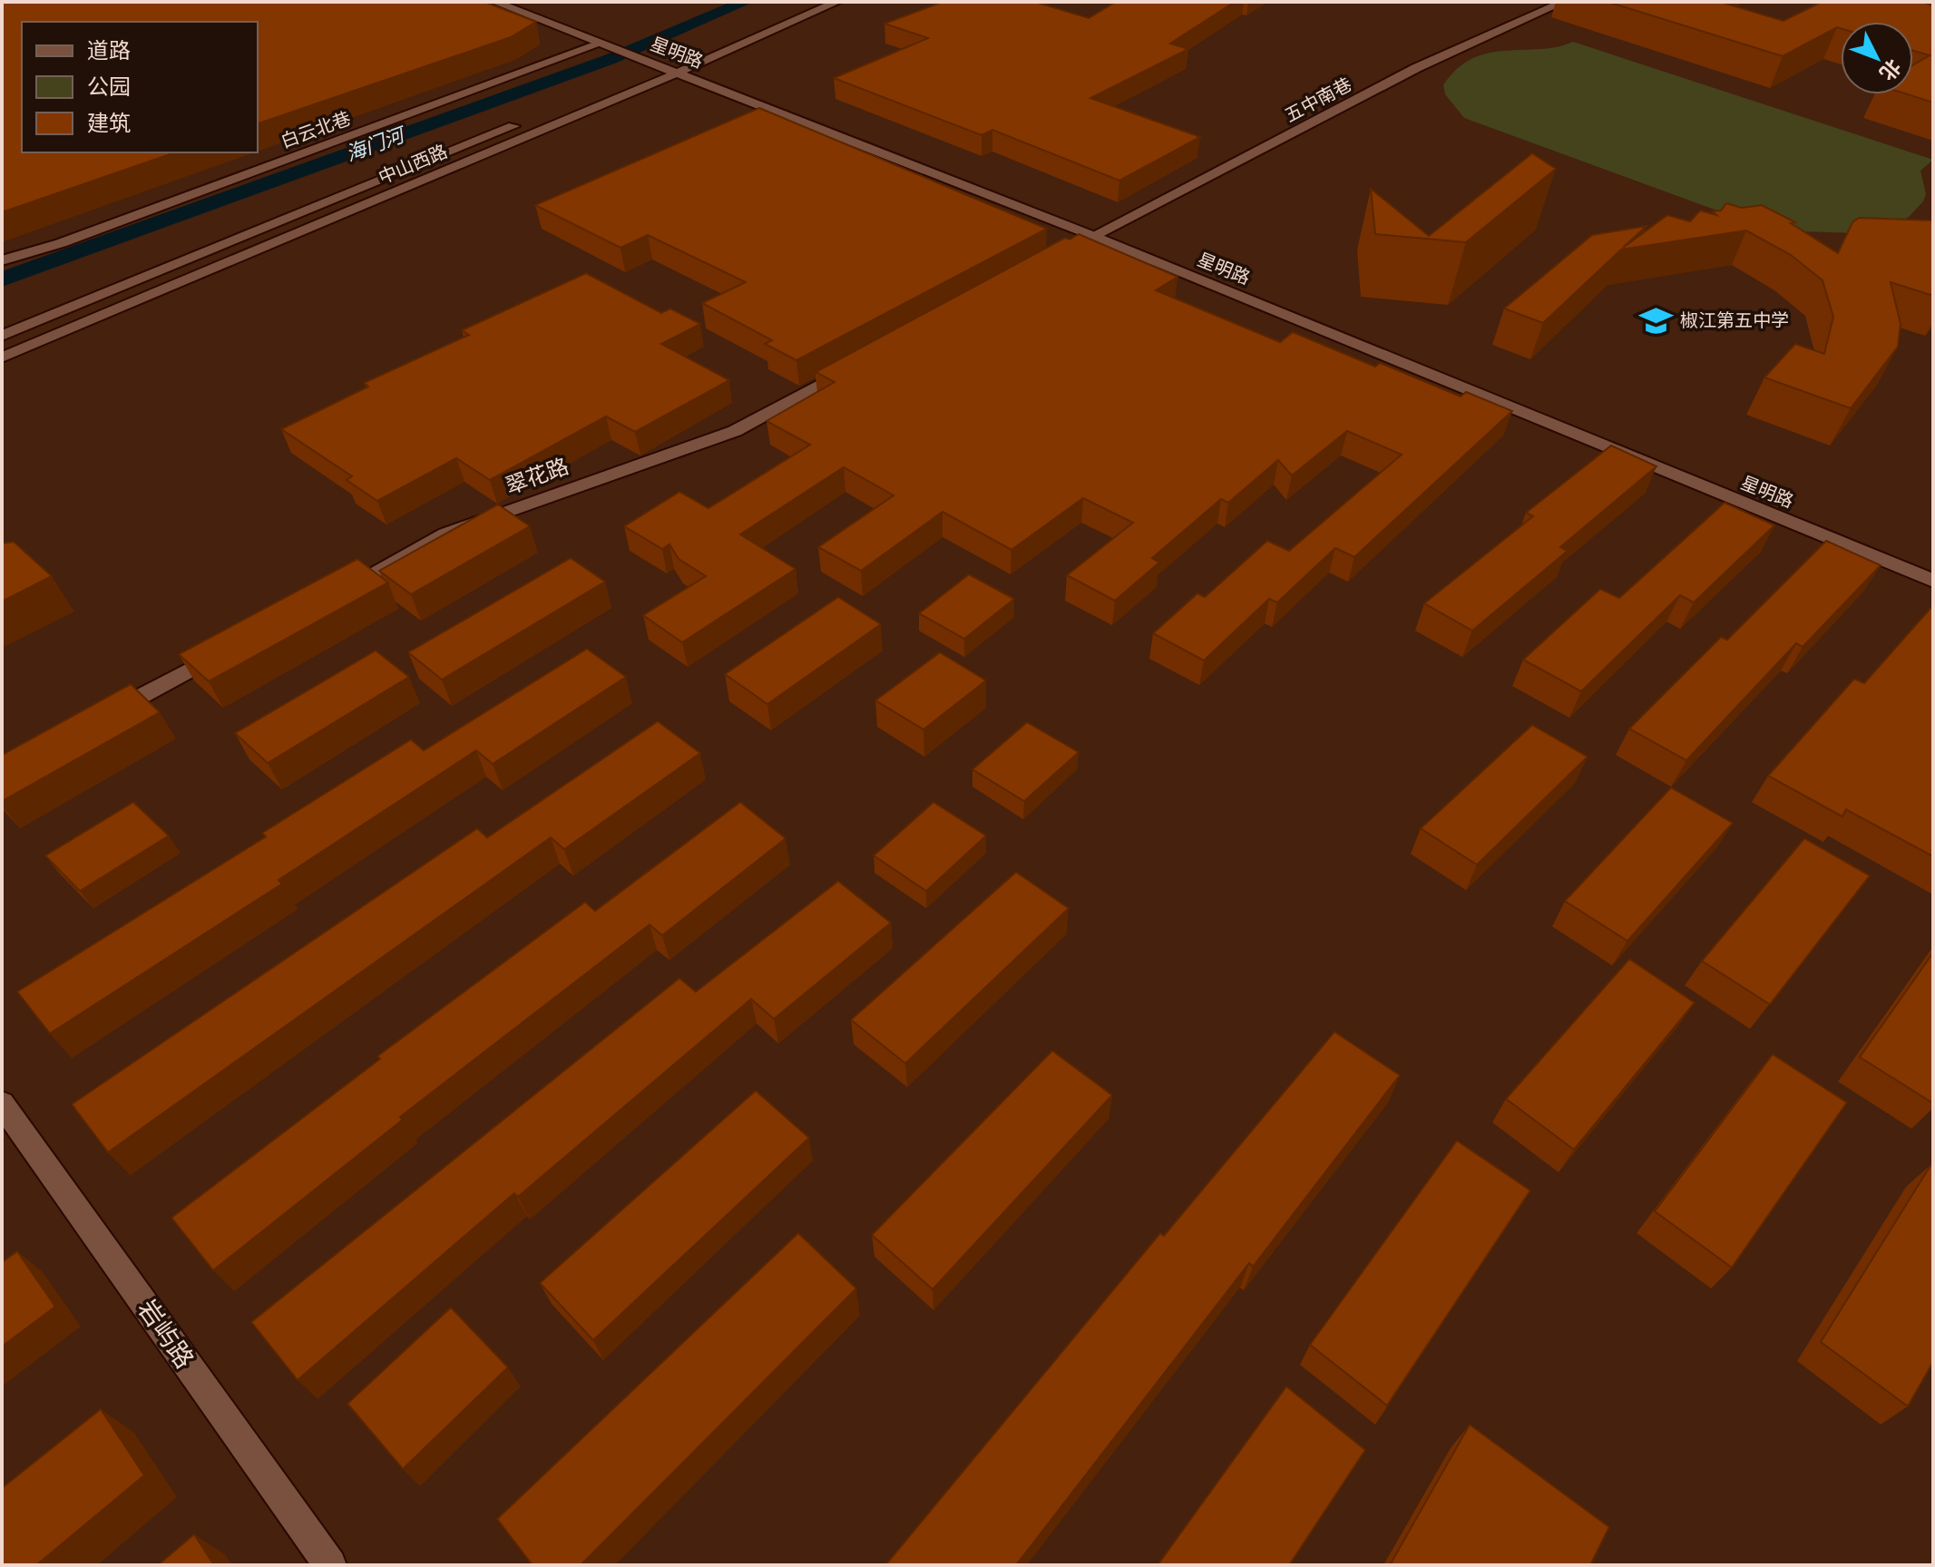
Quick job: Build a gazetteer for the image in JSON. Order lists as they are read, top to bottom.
{
  "streets": {
    "street": [
      "星明路",
      "五中南巷",
      "白云北巷",
      "中山西路",
      "翠花路",
      "岩屿路"
    ]
  },
  "crossings": [
    ["星明路", "五中南巷"],
    ["星明路", "白云北巷"],
    ["星明路", "中山西路"]
  ],
  "water": ["海门河"],
  "places": {
    "school or university": ["椒江第五中学"]
  },
  "legend": ["道路", "公园", "建筑"],
  "north": "bottom right"
}
